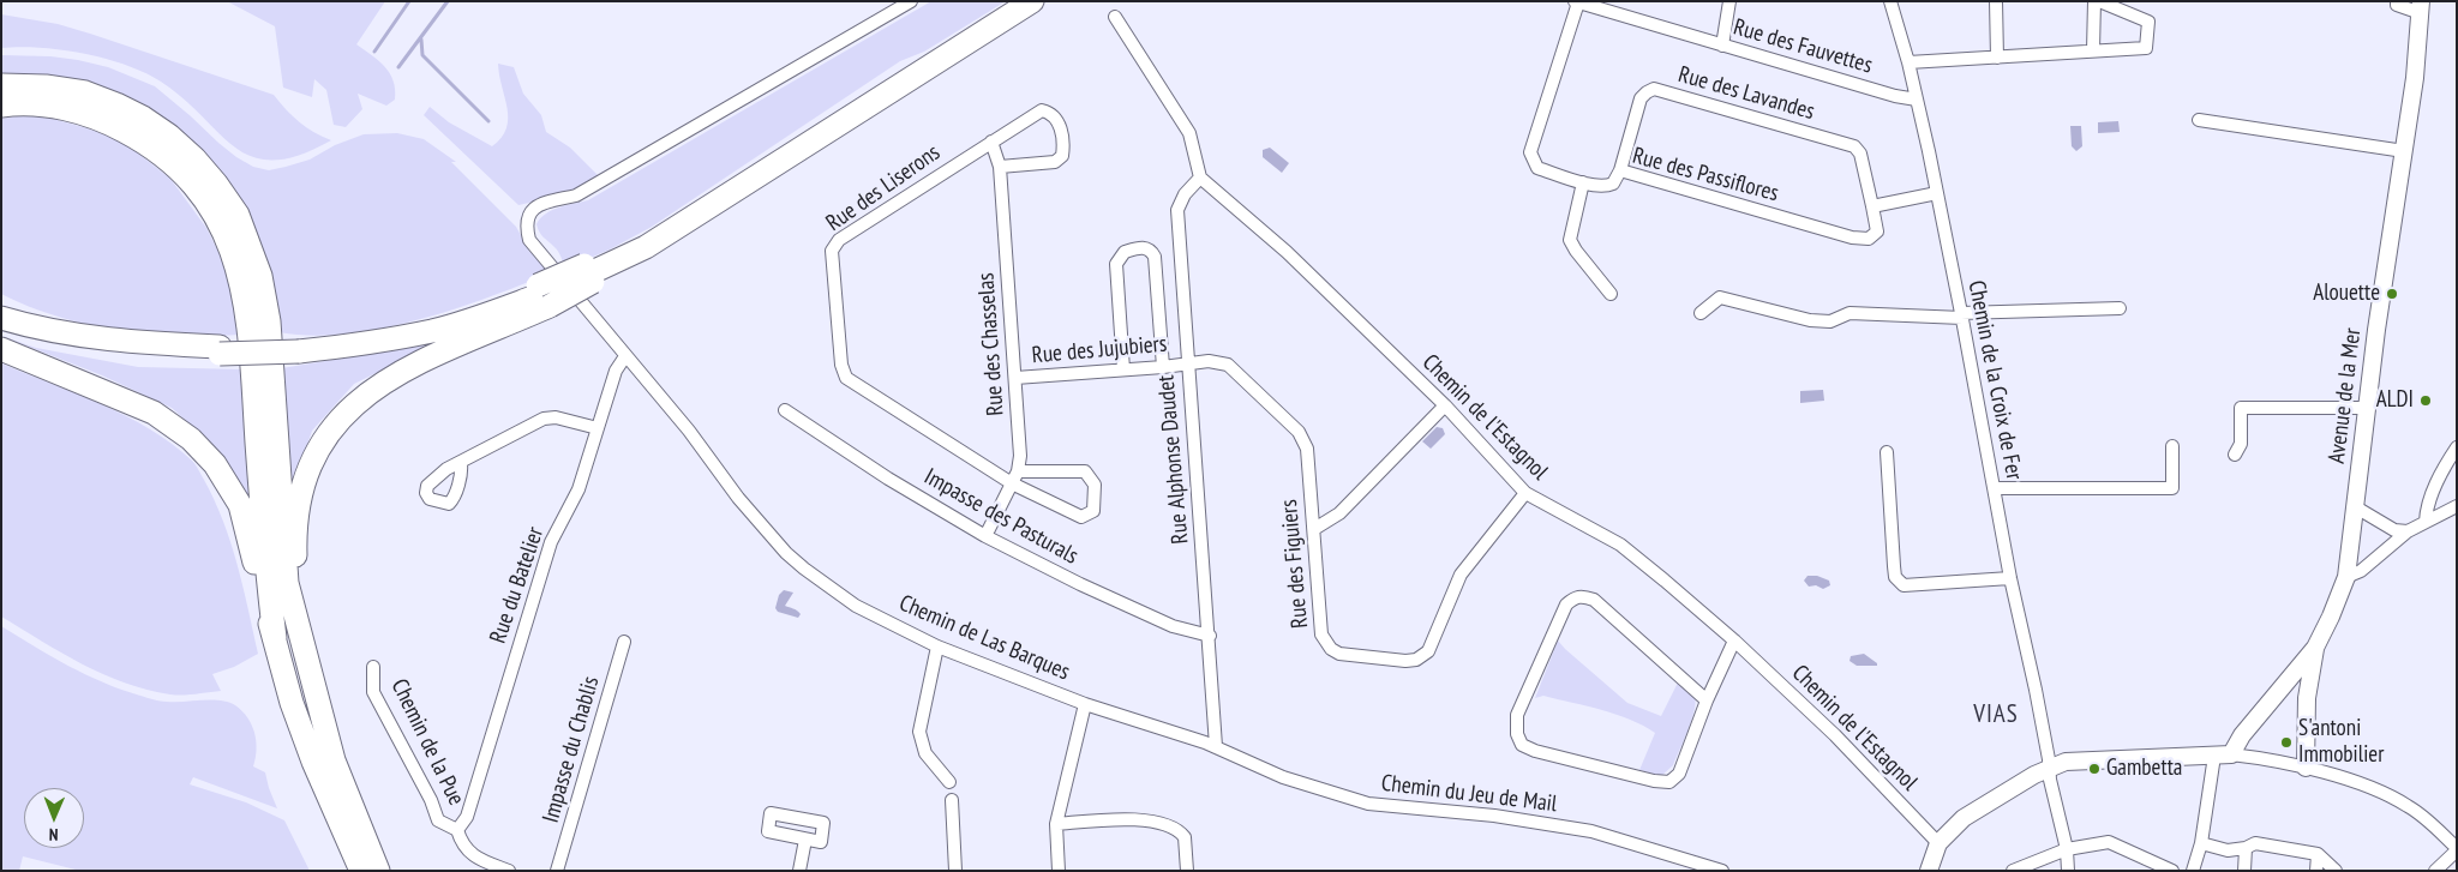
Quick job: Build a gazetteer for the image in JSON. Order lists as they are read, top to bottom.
{
  "streets": {
    "street": [
      "Rue des Fauvettes",
      "Rue des Lavandes",
      "Rue des Passiflores",
      "Rue des Liserons",
      "Rue des Chasselas",
      "Rue des Jujubiers",
      "Chemin de la Croix de Fer",
      "Avenue de la Mer",
      "Chemin de l'Estagnol",
      "Rue Alphonse Daudet",
      "Impasse des Pasturals",
      "Rue des Figuiers",
      "Rue du Batelier",
      "Chemin de Las Barques",
      "Chemin de la Pue",
      "Impasse du Chablis",
      "Chemin du Jeu de Mail"
    ]
  },
  "crossings": [
    ["Rue des Fauvettes", "Rue des Passiflores"],
    ["Rue des Fauvettes", "Chemin de la Croix de Fer"],
    ["Rue des Lavandes", "Rue des Passiflores"],
    ["Rue des Liserons", "Rue des Chasselas"],
    ["Rue des Chasselas", "Rue des Jujubiers"],
    ["Rue des Chasselas", "Impasse des Pasturals"],
    ["Rue des Jujubiers", "Rue Alphonse Daudet"],
    ["Rue des Jujubiers", "Rue des Figuiers"],
    ["Chemin de l'Estagnol", "Rue Alphonse Daudet"],
    ["Chemin de l'Estagnol", "Rue des Figuiers"],
    ["Rue Alphonse Daudet", "Impasse des Pasturals"],
    ["Rue Alphonse Daudet", "Rue des Figuiers"],
    ["Rue Alphonse Daudet", "Chemin de Las Barques"],
    ["Rue Alphonse Daudet", "Chemin du Jeu de Mail"],
    ["Rue du Batelier", "Chemin de Las Barques"],
    ["Rue du Batelier", "Chemin de la Pue"],
    ["Chemin de Las Barques", "Chemin du Jeu de Mail"]
  ],
  "districts": ["VIAS"],
  "places": [
    "Alouette",
    "ALDI",
    "S'antoni Immobilier",
    "Gambetta"
  ],
  "north": "bottom"
}
